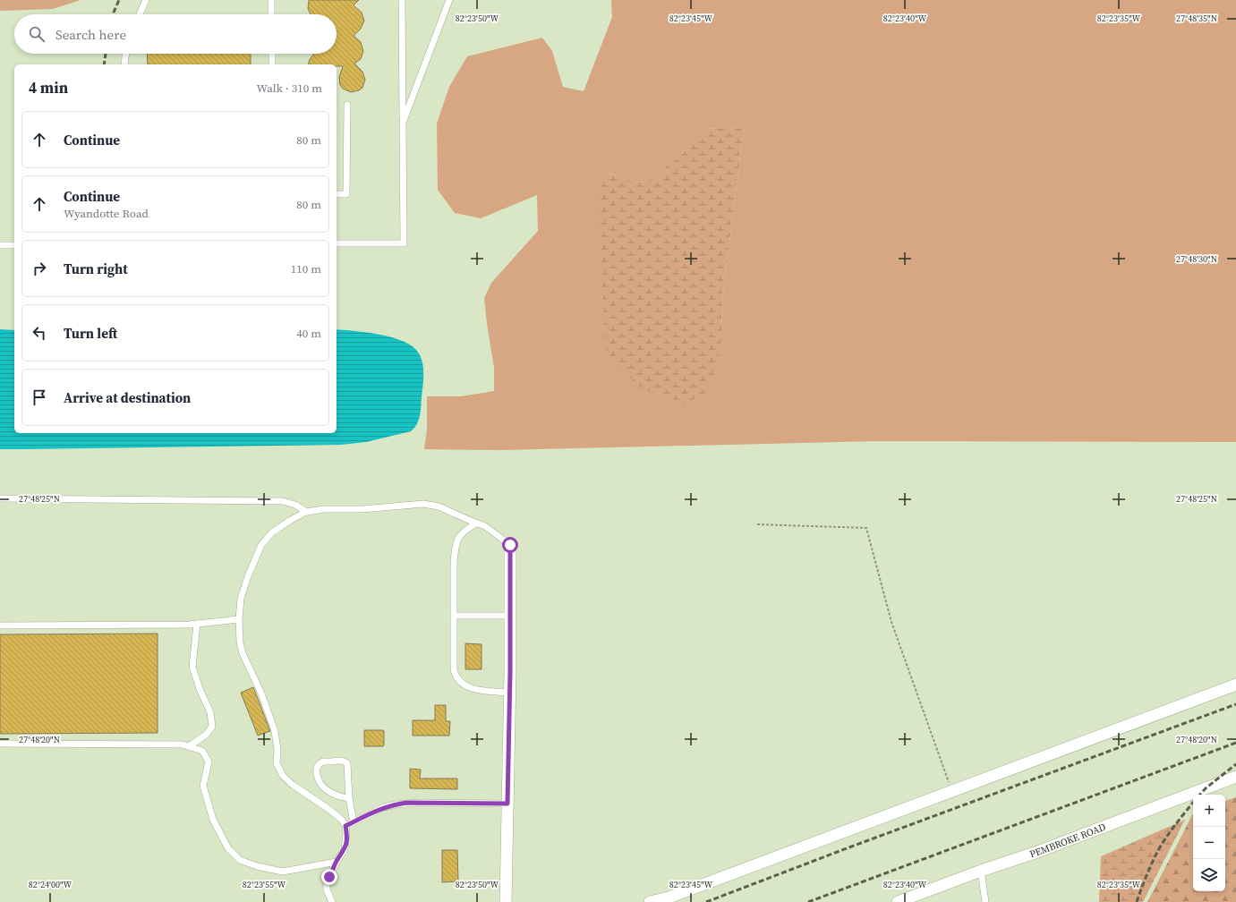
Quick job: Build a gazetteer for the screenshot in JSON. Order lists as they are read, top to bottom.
{
  "streets": {
    "street": ["PEMBROKE ROAD"]
  },
  "page": {
    "search": "Search here",
    "heading": ["4 min", "Walk · 310 m"],
    "list": [
      ["Continue", "80 m"],
      ["Continue", "Wyandotte Road", "80 m"],
      ["Turn right", "110 m"],
      ["Turn left", "40 m"],
      "Arrive at destination"
    ],
    "map_buttons": ["+", "−"]
  },
  "coordinates": [
    "82°23'50\"W",
    "82°23'45\"W",
    "82°23'40\"W",
    "82°23'35\"W",
    "27°48'35\"N",
    "27°48'30\"N",
    "27°48'25\"N",
    "27°48'20\"N",
    "82°24'00\"W",
    "82°23'55\"W"
  ]
}
